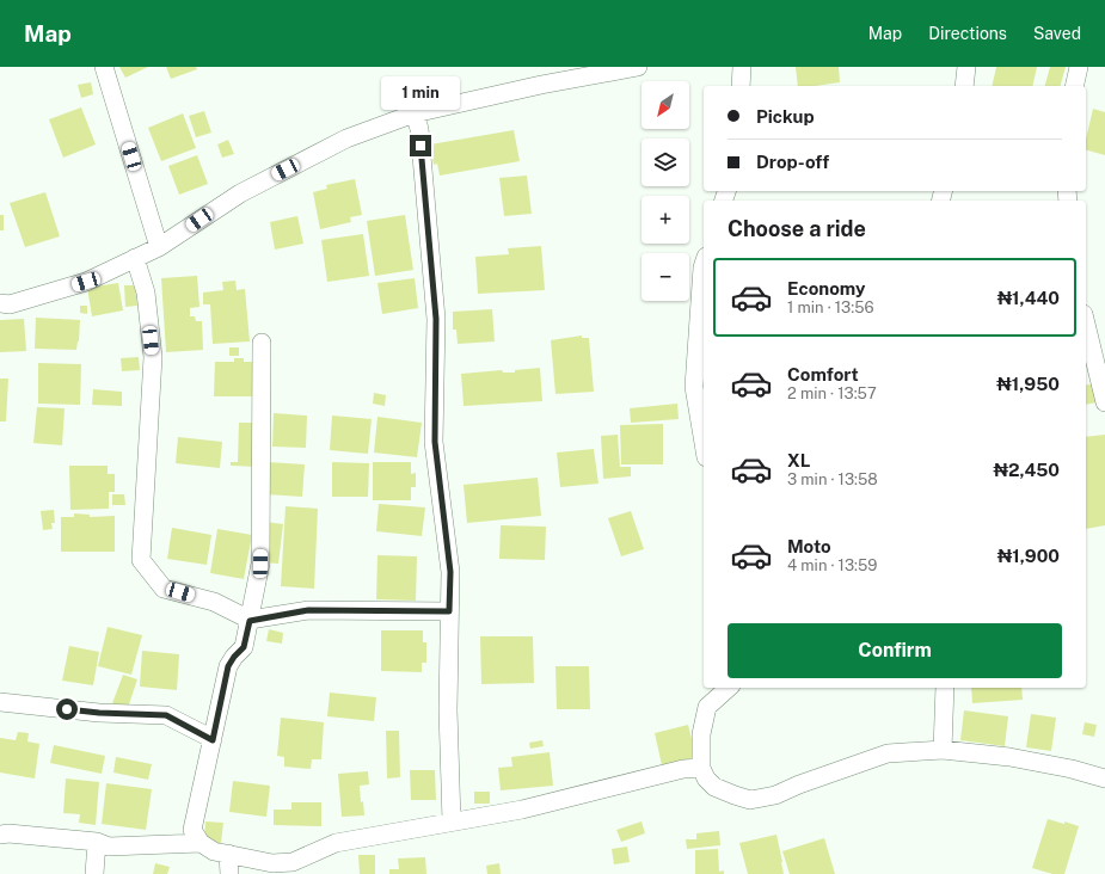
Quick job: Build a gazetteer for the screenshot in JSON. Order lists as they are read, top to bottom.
{
  "north": "bottom left",
  "page": {
    "header": "Map",
    "nav": ["Map", "Directions", "Saved"],
    "bubble": "1 min",
    "map_buttons": ["+", "−"],
    "banner": ["Pickup", "Drop-off"],
    "heading": "Choose a ride",
    "list": [
      {
        "name": "Economy",
        "note": "1 min · 13:56",
        "value": "₦1,440"
      },
      {
        "name": "Comfort",
        "note": "2 min · 13:57",
        "value": "₦1,950"
      },
      {
        "name": "XL",
        "note": "3 min · 13:58",
        "value": "₦2,450"
      },
      {
        "name": "Moto",
        "note": "4 min · 13:59",
        "value": "₦1,900"
      }
    ],
    "buttons": "Confirm"
  }
}
